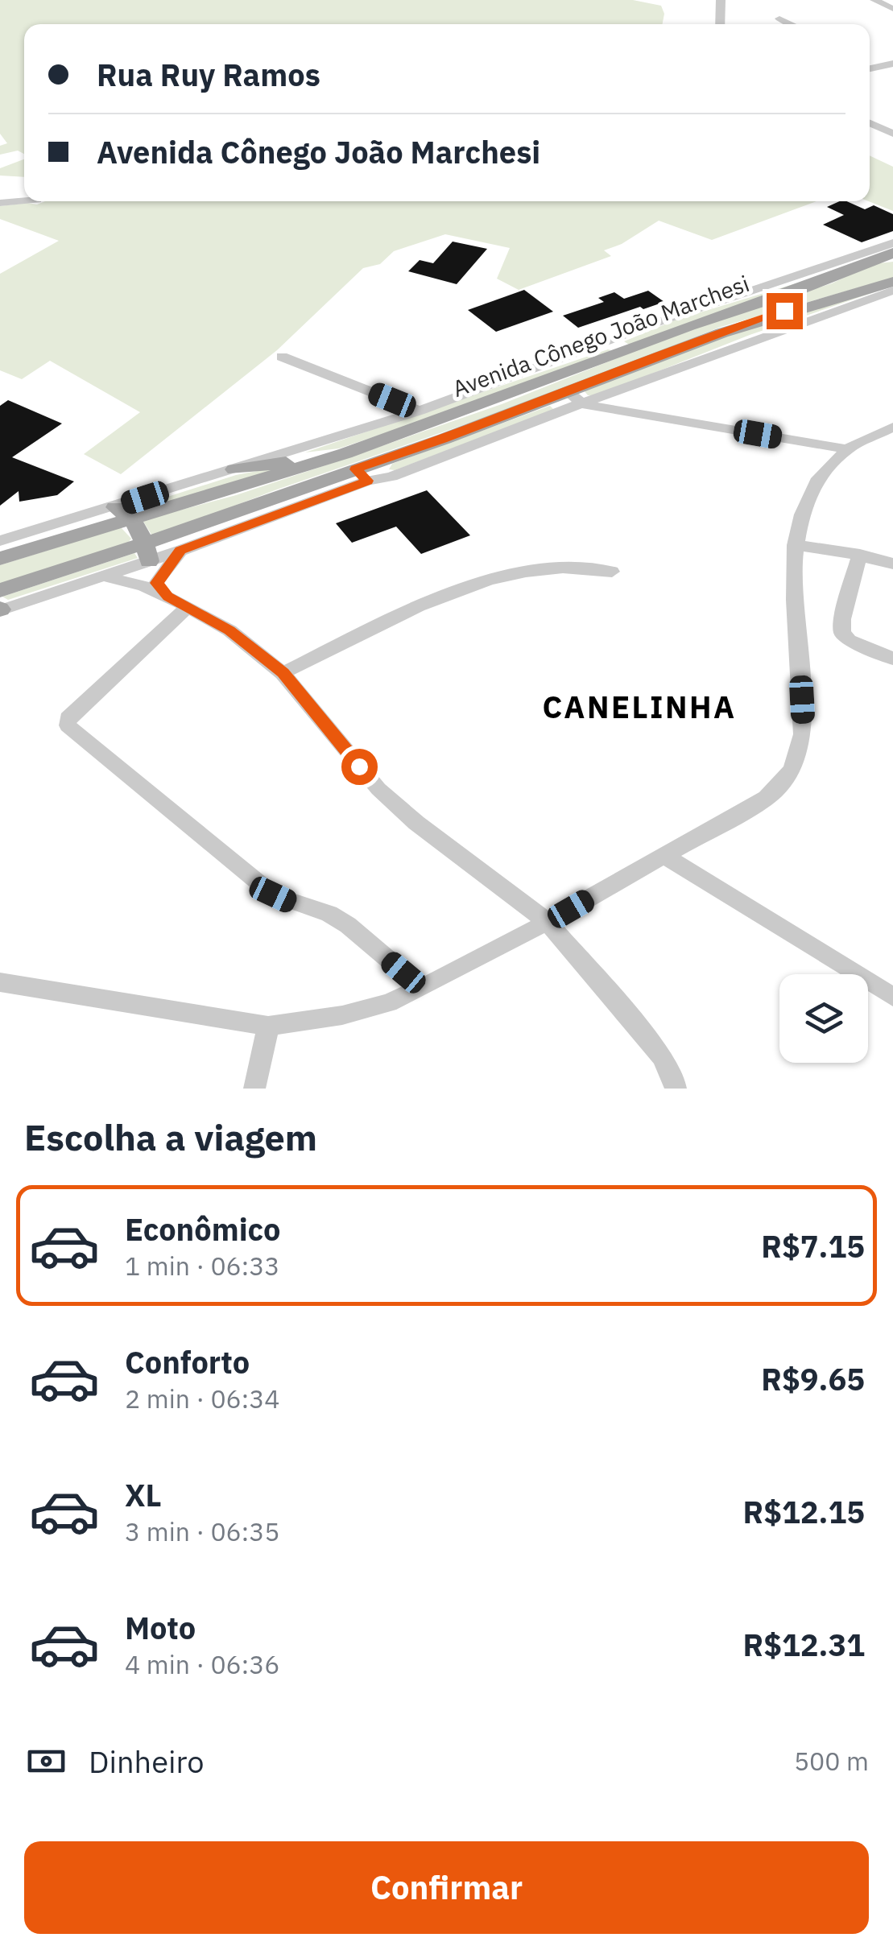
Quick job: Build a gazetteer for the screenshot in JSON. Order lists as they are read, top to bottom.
{
  "streets": {
    "main road": ["Avenida Cônego João Marchesi"]
  },
  "districts": ["CANELINHA"],
  "page": {
    "banner": ["Rua Ruy Ramos", "Avenida Cônego João Marchesi"],
    "heading": "Escolha a viagem",
    "list": [
      {
        "name": "Econômico",
        "note": "1 min · 06:33",
        "value": "R$7.15"
      },
      {
        "name": "Conforto",
        "note": "2 min · 06:34",
        "value": "R$9.65"
      },
      {
        "name": "XL",
        "note": "3 min · 06:35",
        "value": "R$12.15"
      },
      {
        "name": "Moto",
        "note": "4 min · 06:36",
        "value": "R$12.31"
      }
    ],
    "pay": ["Dinheiro", "500 m"],
    "buttons": "Confirmar"
  }
}
